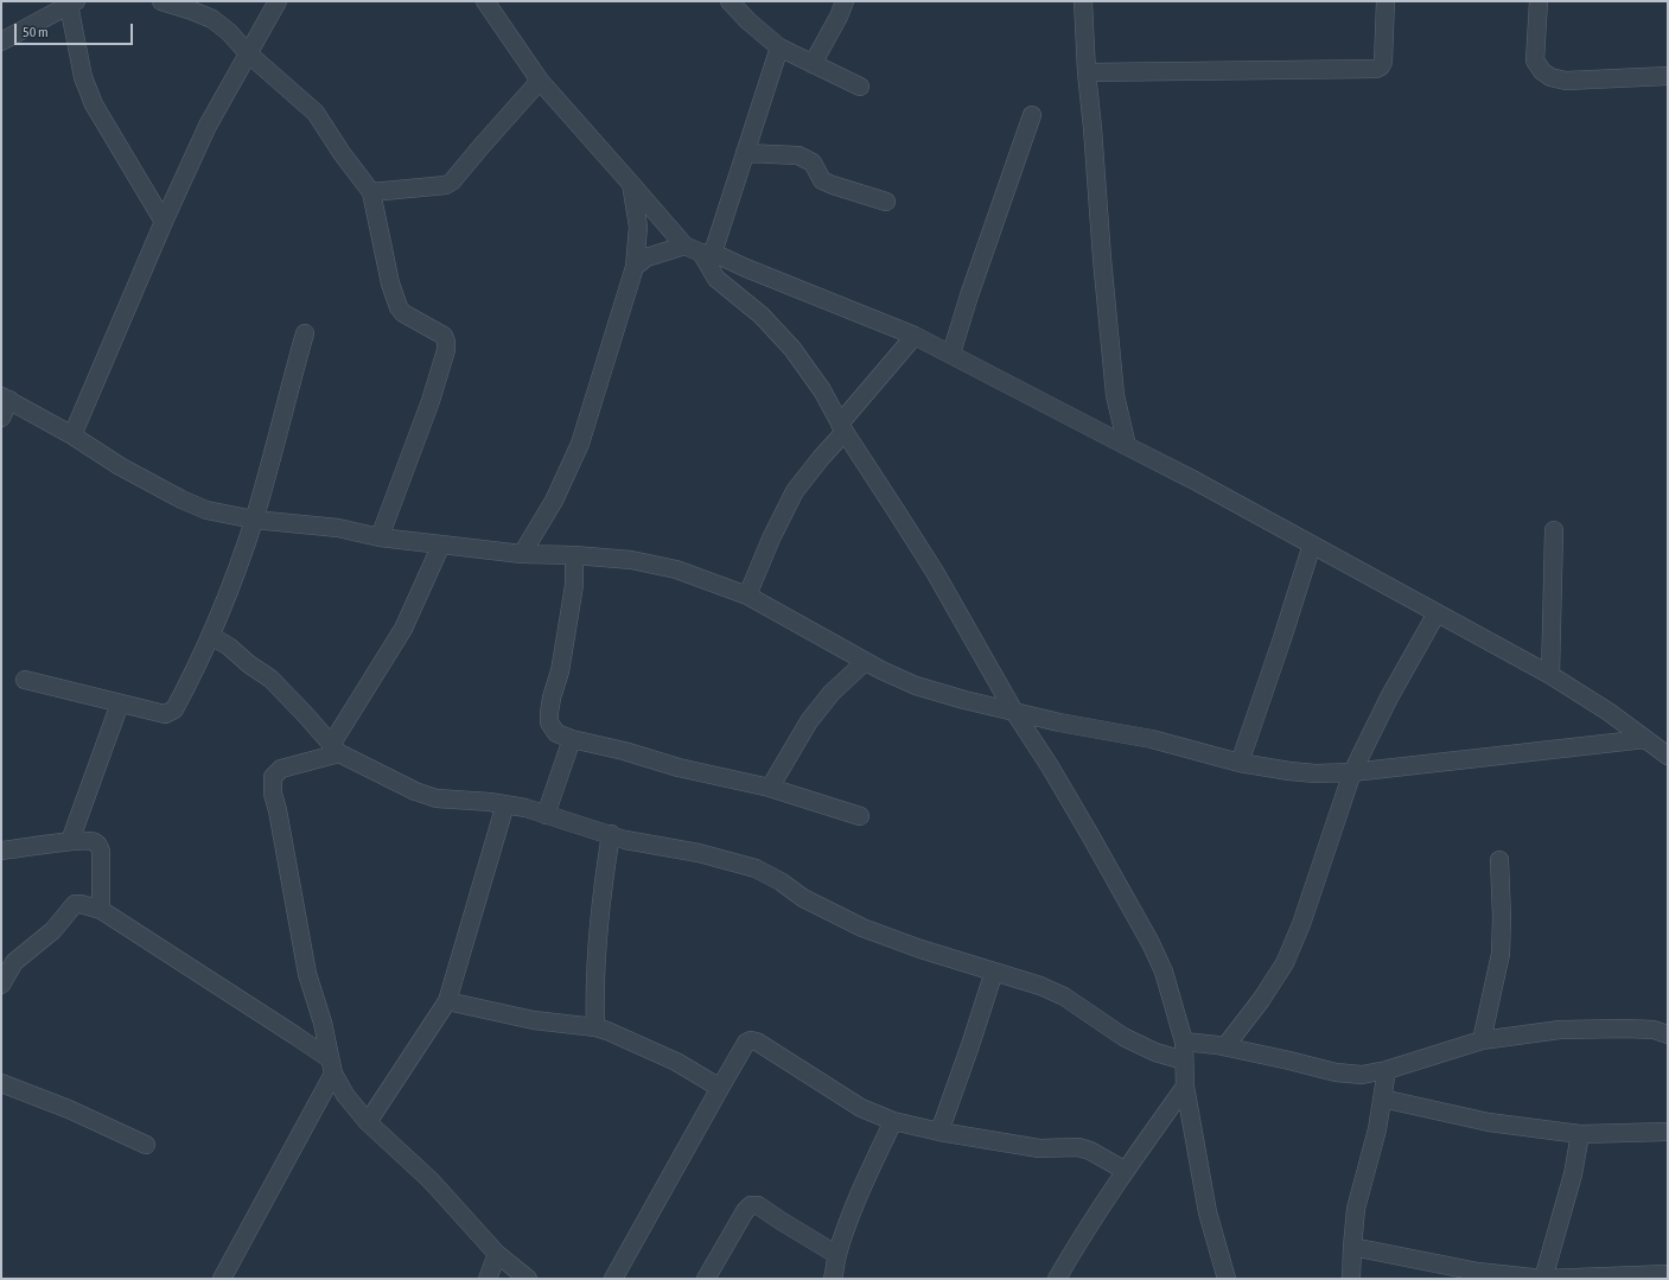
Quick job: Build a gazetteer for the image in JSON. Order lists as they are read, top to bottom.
{
  "scale_bar": "50 m"
}
